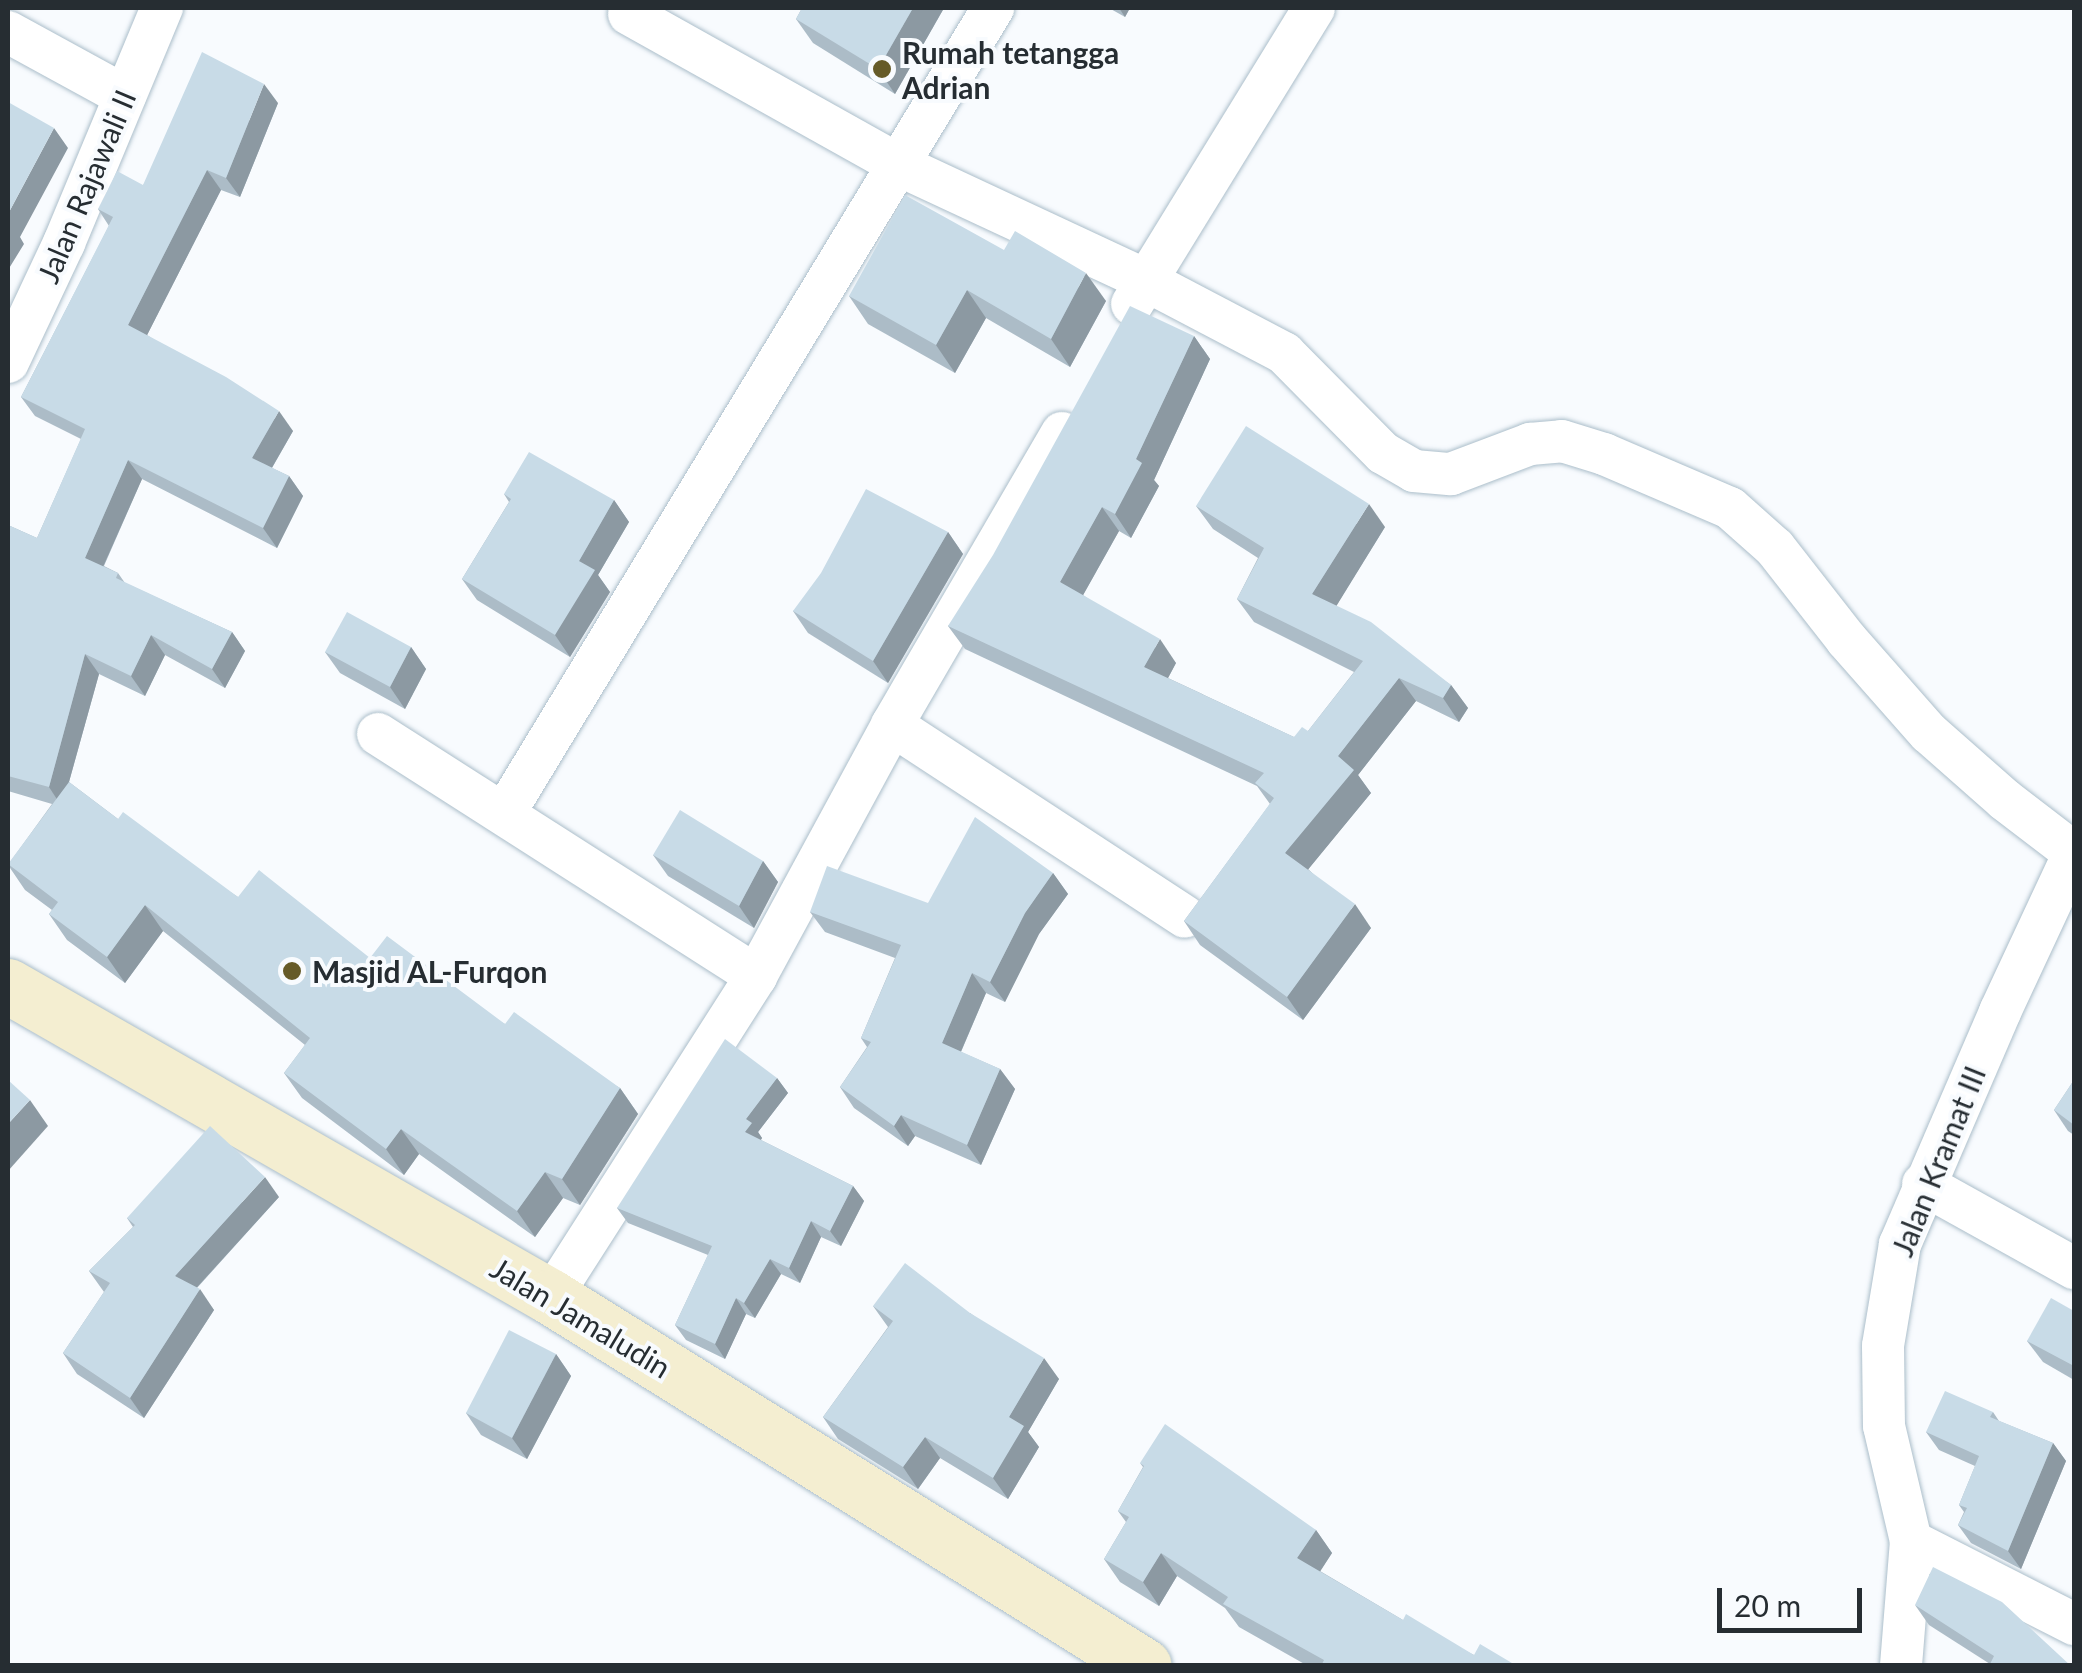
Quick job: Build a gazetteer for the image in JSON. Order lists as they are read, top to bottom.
{
  "streets": {
    "street": ["Jalan Rajawali II", "Jalan Kramat III", "Jalan Jamaludin"]
  },
  "places": ["Rumah tetangga Adrian", "Masjid AL-Furqon"],
  "scale_bar": "20 m"
}
